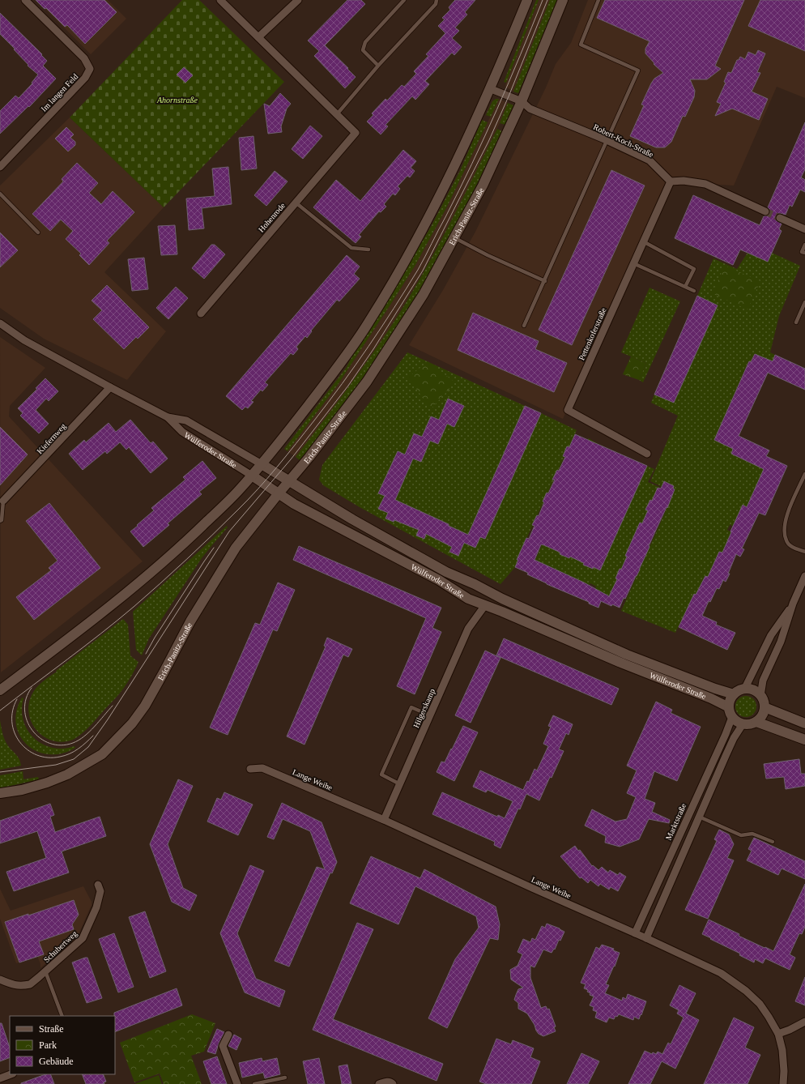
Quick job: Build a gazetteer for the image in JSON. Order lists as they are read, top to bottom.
{
  "streets": {
    "main road": ["Erich-Panitz-Straße", "Wülferoder Straße"],
    "street": [
      "Im langen Feld",
      "Robert-Koch-Straße",
      "Hohenrode",
      "Pettenkoferstraße",
      "Kiefernweg",
      "Hilgerskamp",
      "Lange Weihe",
      "Marktstraße",
      "Schubertweg"
    ]
  },
  "crossings": [
    ["Robert-Koch-Straße", "Erich-Panitz-Straße"],
    ["Robert-Koch-Straße", "Pettenkoferstraße"],
    ["Erich-Panitz-Straße", "Wülferoder Straße"],
    ["Kiefernweg", "Wülferoder Straße"],
    ["Wülferoder Straße", "Hilgerskamp"],
    ["Wülferoder Straße", "Marktstraße"],
    ["Hilgerskamp", "Lange Weihe"],
    ["Lange Weihe", "Marktstraße"]
  ],
  "parks": ["Ahornstraße"],
  "legend": ["Straße", "Park", "Gebäude"]
}
